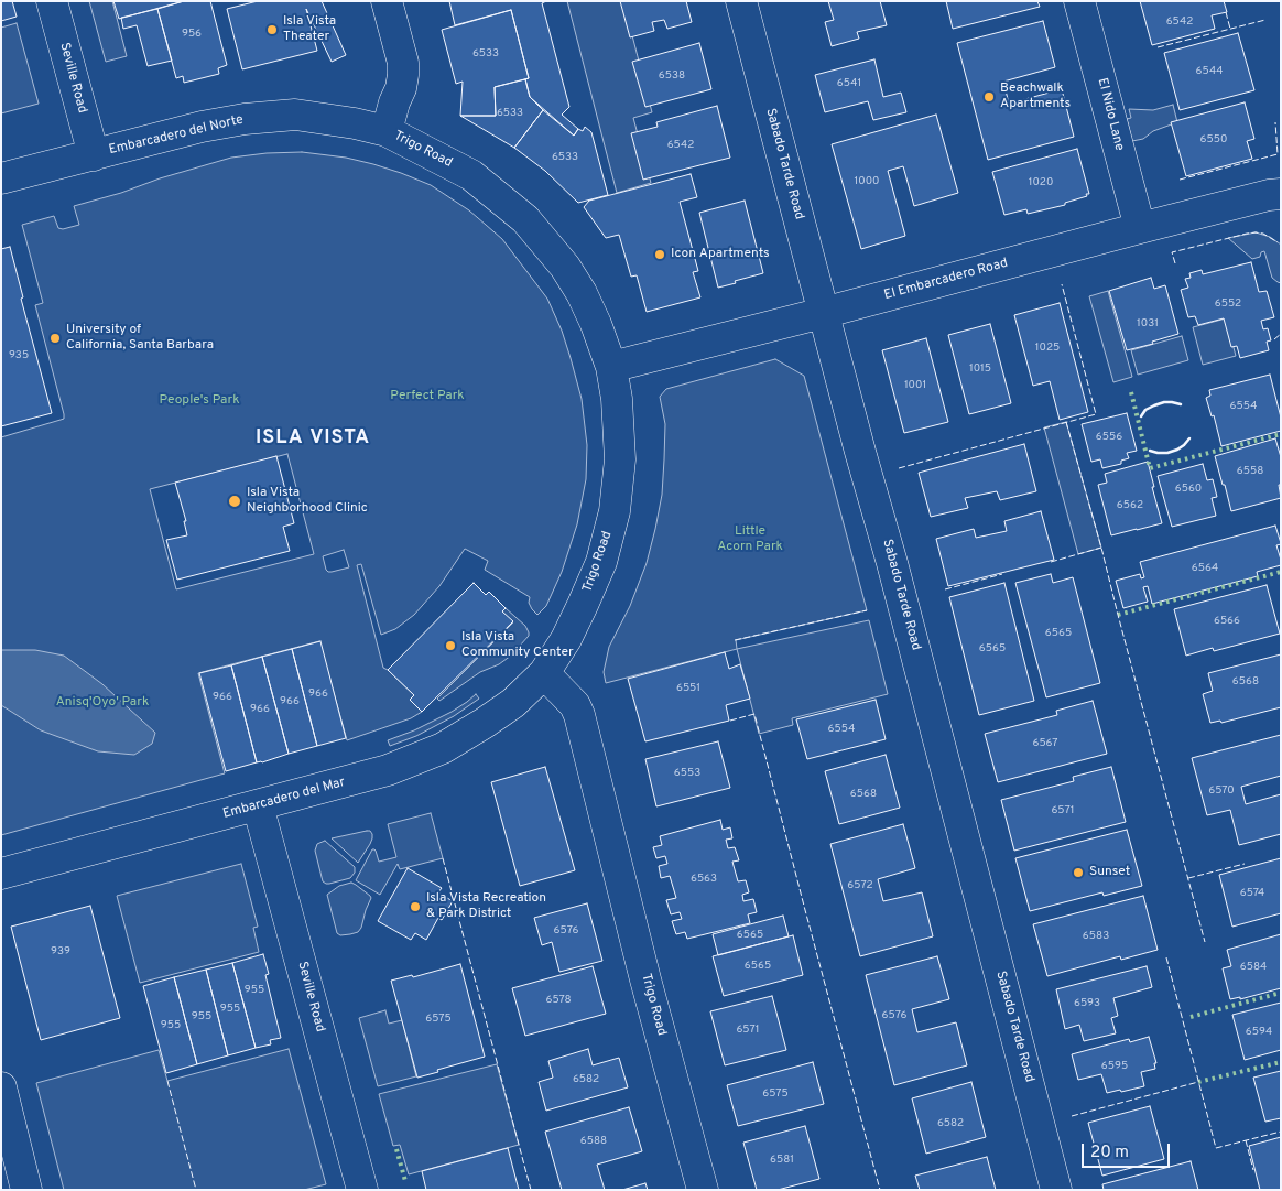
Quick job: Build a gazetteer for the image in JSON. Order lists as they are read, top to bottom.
{
  "streets": {
    "street": [
      "Seville Road",
      "El Nido Lane",
      "Embarcadero del Norte",
      "Trigo Road",
      "Sabado Tarde Road",
      "El Embarcadero Road",
      "Embarcadero del Mar"
    ]
  },
  "crossings": [
    ["Seville Road", "Embarcadero del Norte"],
    ["Seville Road", "Embarcadero del Mar"],
    ["El Nido Lane", "El Embarcadero Road"],
    ["Embarcadero del Norte", "Trigo Road"],
    ["Trigo Road", "El Embarcadero Road"],
    ["Trigo Road", "Embarcadero del Mar"],
    ["Sabado Tarde Road", "El Embarcadero Road"]
  ],
  "districts": ["ISLA VISTA"],
  "parks": [
    "Perfect Park",
    "People's Park",
    "Little Acorn Park",
    "Anisq'Oyo' Park"
  ],
  "places": [
    "Isla Vista Theater",
    "Beachwalk Apartments",
    "Icon Apartments",
    "University of California, Santa Barbara",
    "Isla Vista Neighborhood Clinic",
    "Isla Vista Community Center",
    "Sunset",
    "Isla Vista Recreation & Park District"
  ],
  "house_numbers": [
    "6542",
    "956",
    "6533",
    "6544",
    "6538",
    "6541",
    "6533",
    "6550",
    "6542",
    "6533",
    "1000",
    "1020",
    "6552",
    "1031",
    "1025",
    "935",
    "1015",
    "1001",
    "6554",
    "6556",
    "6558",
    "6560",
    "6562",
    "6564",
    "6566",
    "6565",
    "6565",
    "6568",
    "6551",
    "966",
    "966",
    "966",
    "966",
    "6554",
    "6567",
    "6553",
    "6570",
    "6568",
    "6571",
    "6563",
    "6572",
    "6574",
    "6576",
    "6565",
    "6583",
    "939",
    "6565",
    "6584",
    "955",
    "6578",
    "6593",
    "955",
    "6576",
    "955",
    "6575",
    "955",
    "6571",
    "6594",
    "6595",
    "6582",
    "6575",
    "6582",
    "6588",
    "6581"
  ],
  "scale_bar": "20 m"
}
